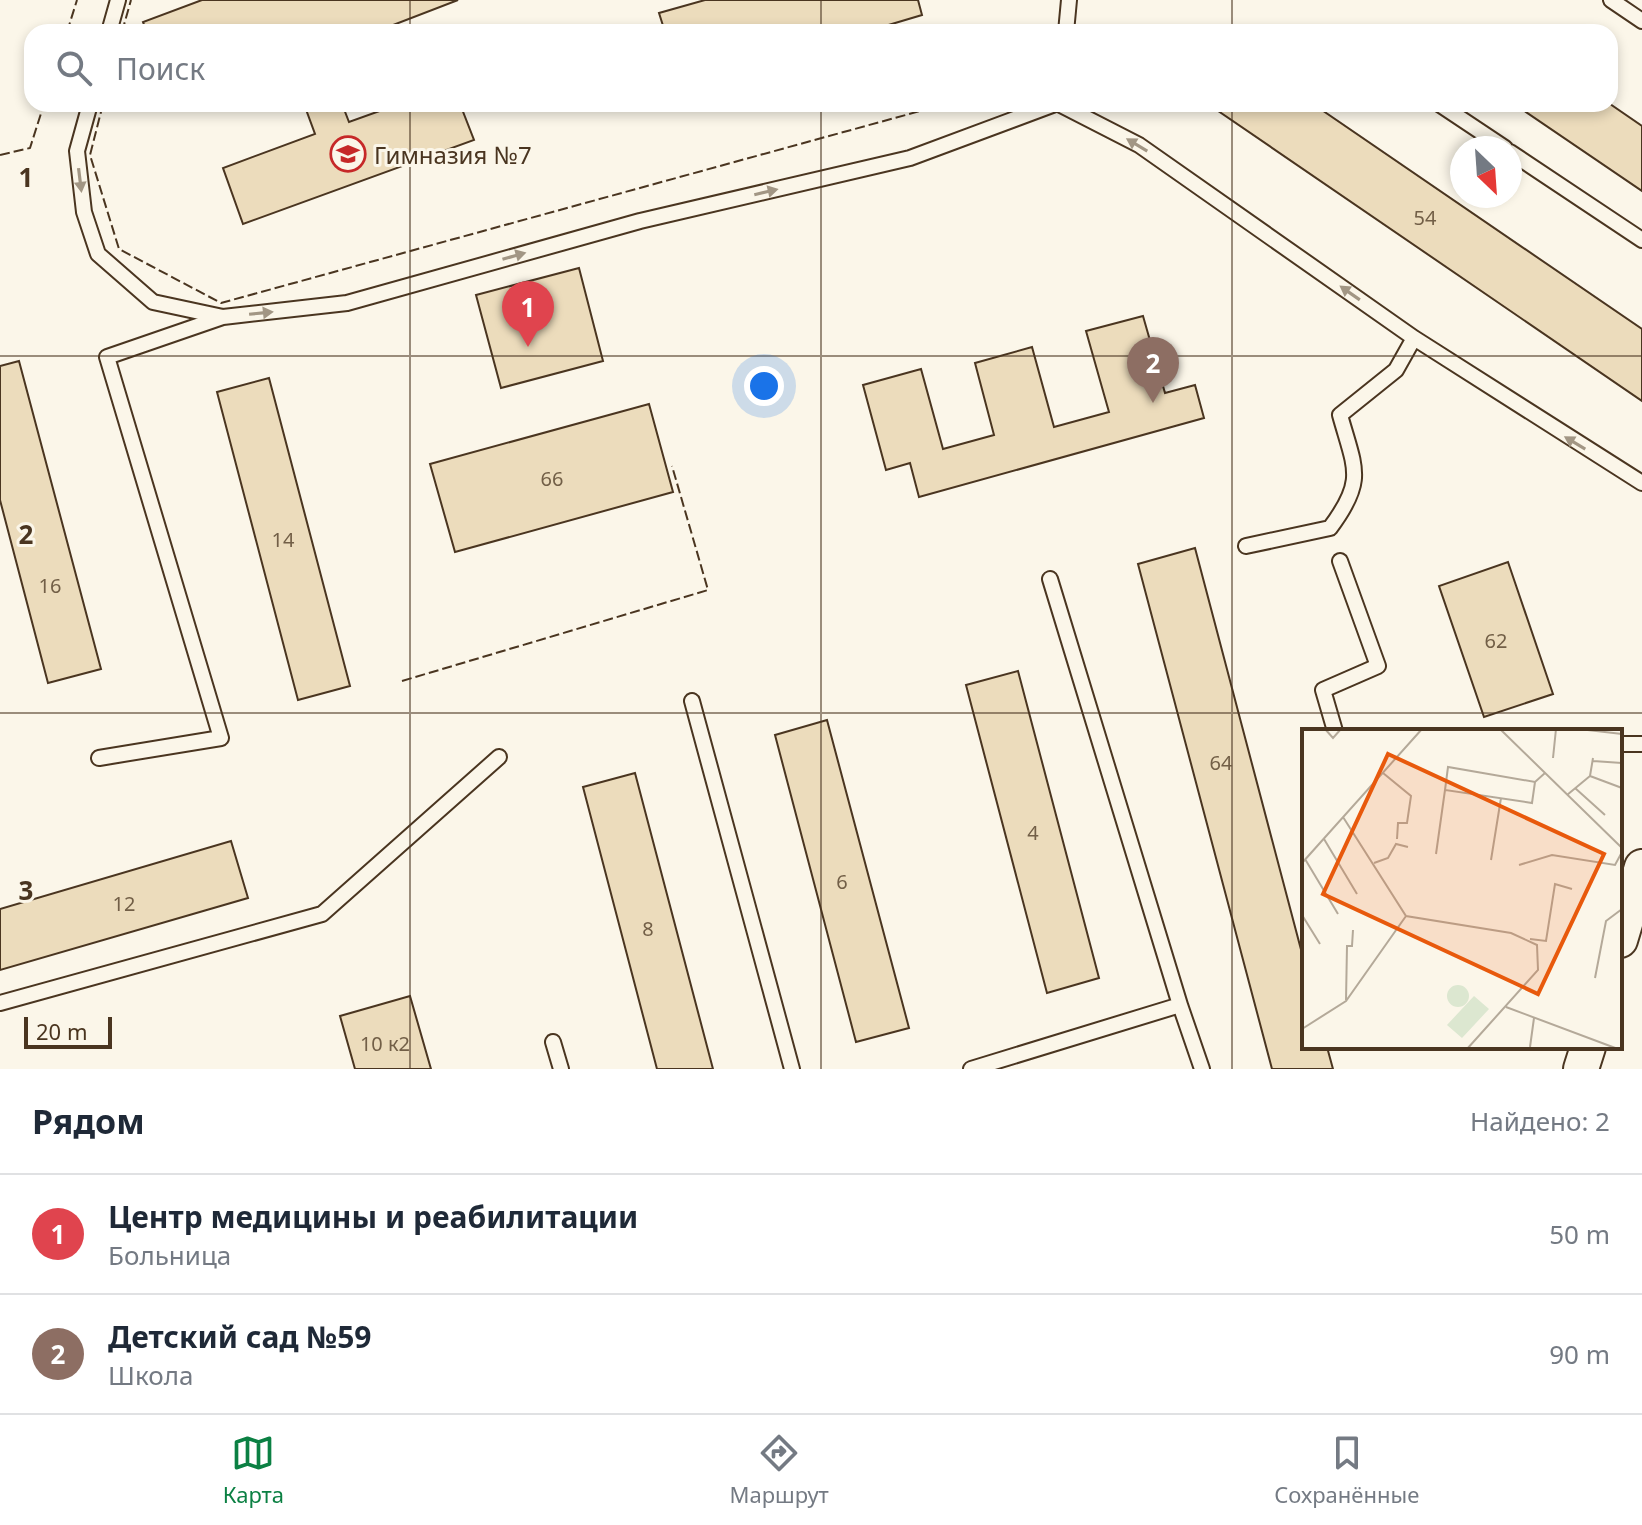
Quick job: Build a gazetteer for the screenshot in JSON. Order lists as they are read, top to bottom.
{
  "places": {
    "school or university": ["Гимназия №7"]
  },
  "house_numbers": [
    "54",
    "66",
    "14",
    "16",
    "62",
    "64",
    "4",
    "6",
    "12",
    "8",
    "10 к2"
  ],
  "scale_bar": "20 m",
  "north": "bottom right",
  "page": {
    "search": "Поиск",
    "pins": ["1", "2"],
    "scale": "20 m",
    "heading": ["Рядом", "Найдено: 2"],
    "list": [
      {
        "mark": "1",
        "name": "Центр медицины и реабилитации",
        "note": "Больница",
        "value": "50 m"
      },
      {
        "mark": "2",
        "name": "Детский сад №59",
        "note": "Школа",
        "value": "90 m"
      }
    ],
    "nav": ["Карта", "Маршрут", "Сохранённые"]
  },
  "grid": {
    "rows": ["1", "2", "3"]
  }
}
